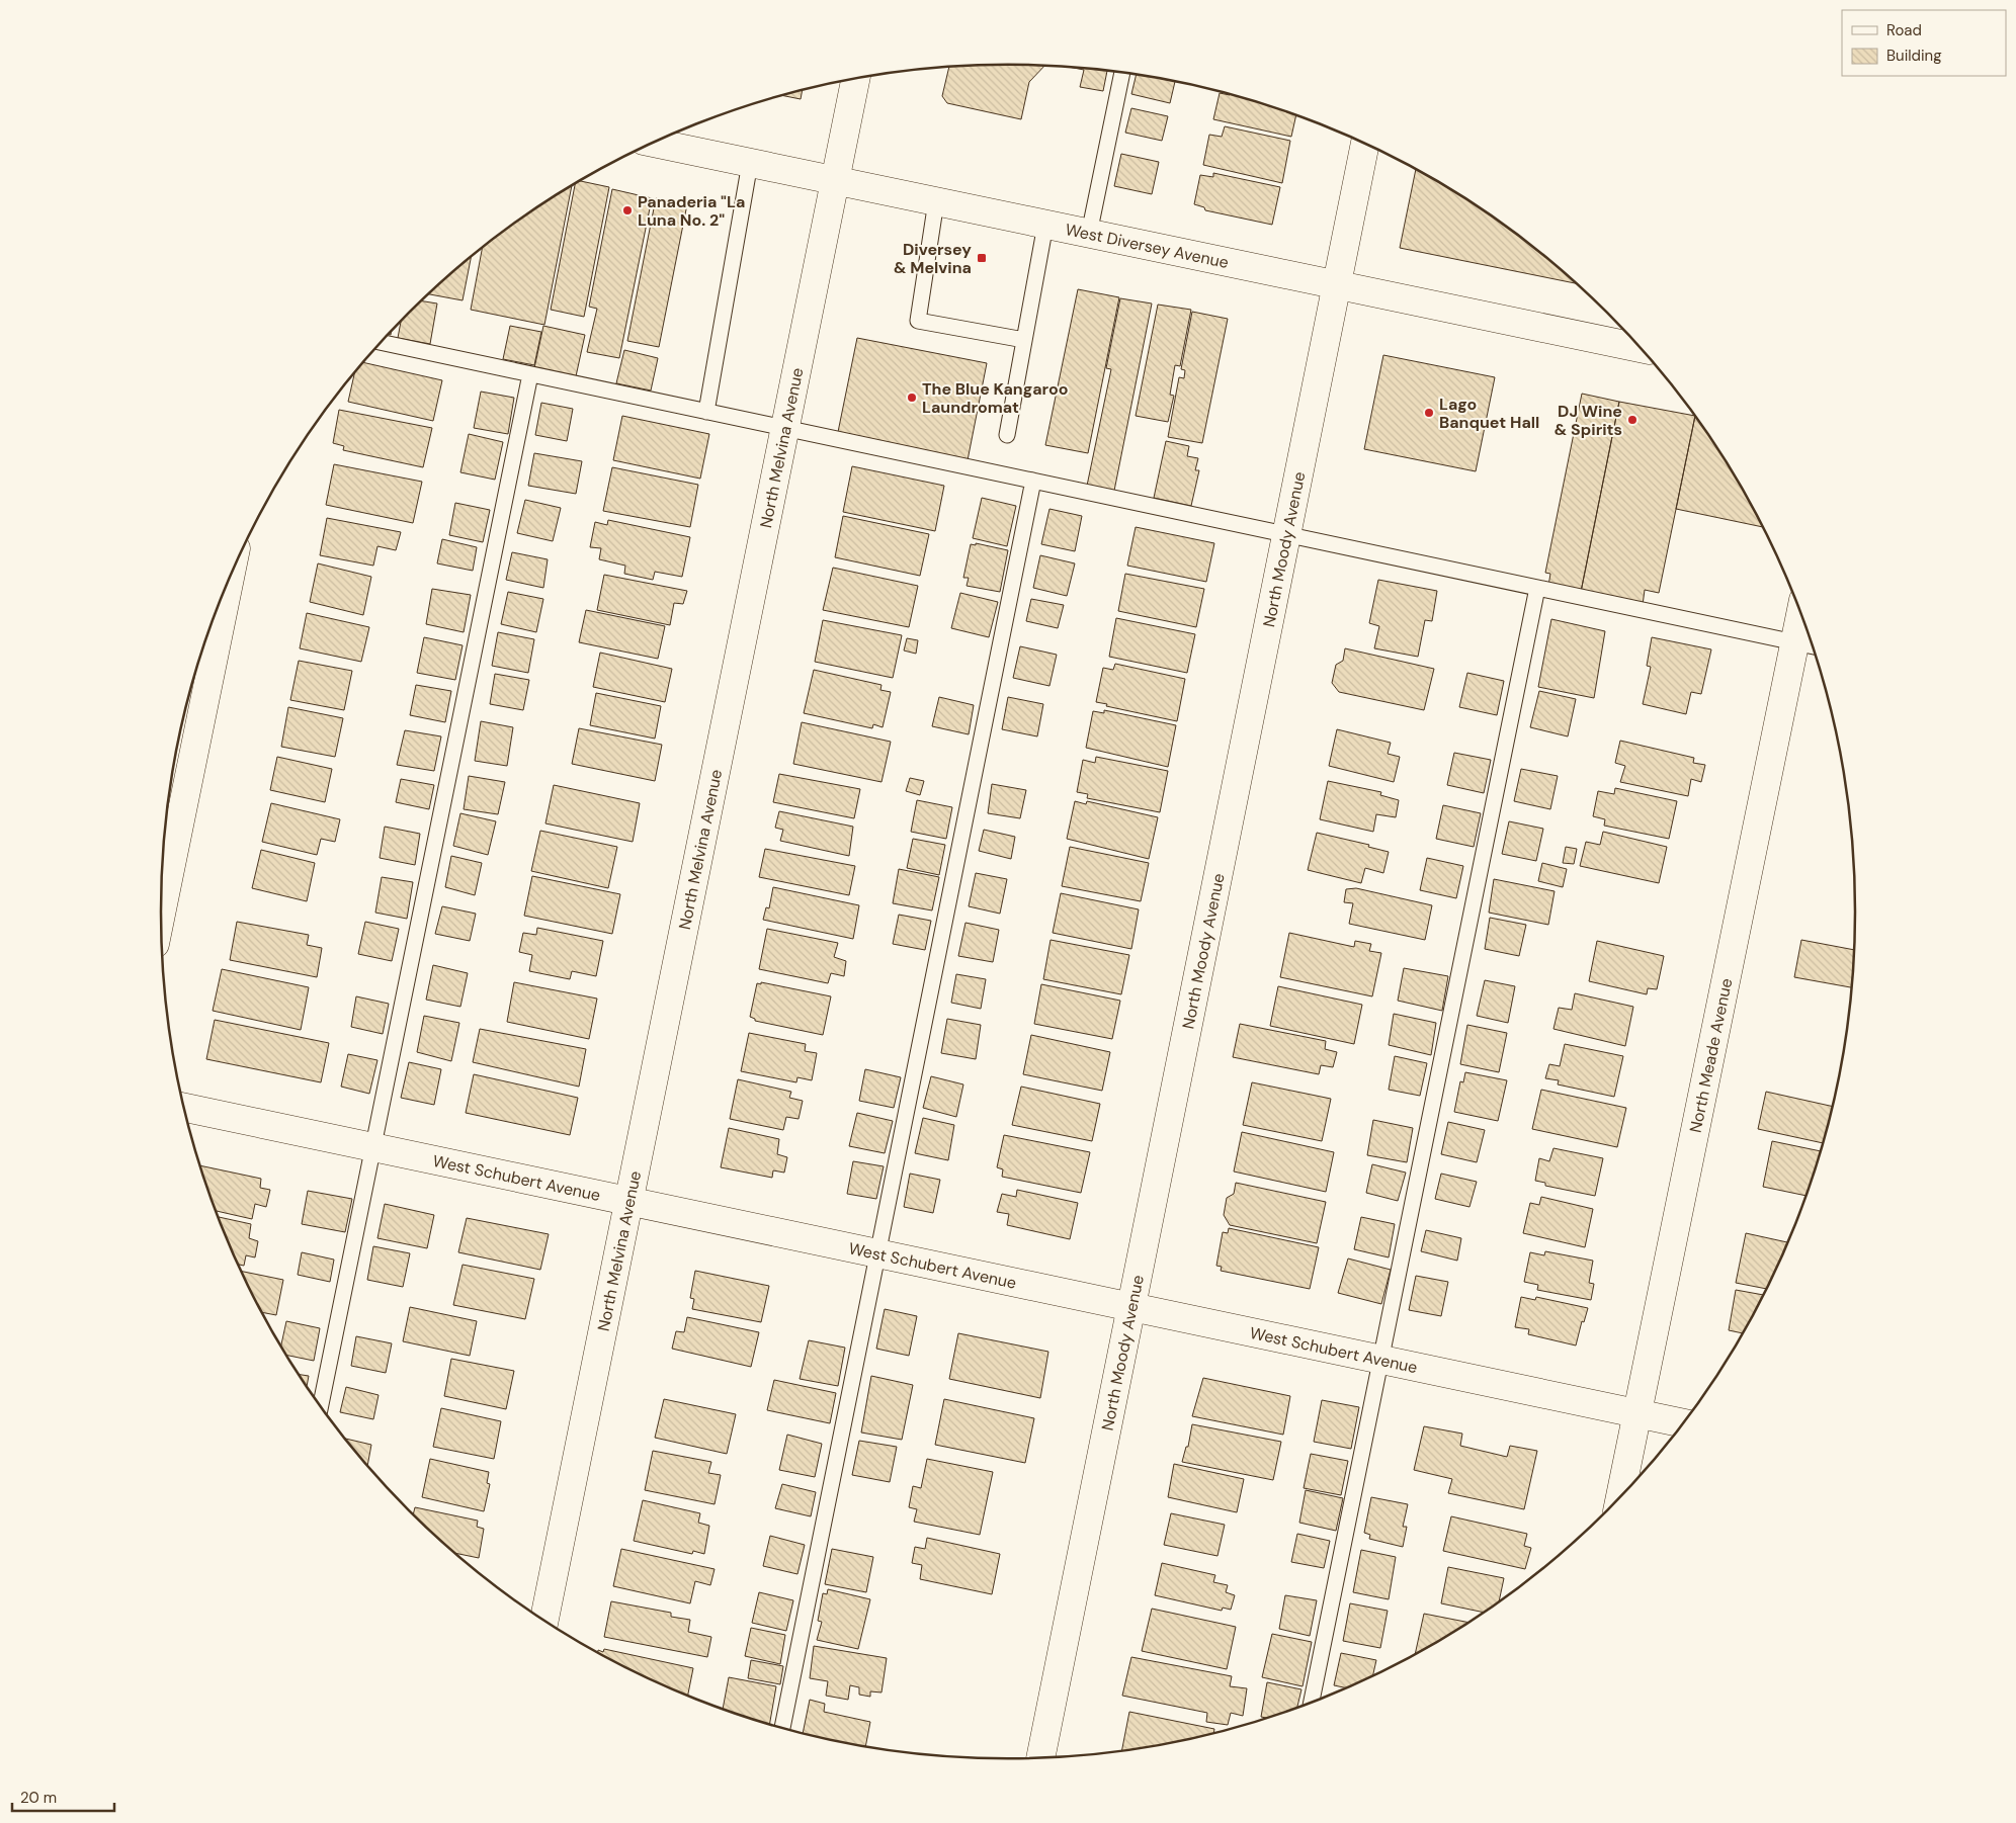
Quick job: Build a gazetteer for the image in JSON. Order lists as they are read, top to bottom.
{
  "streets": {
    "street": [
      "West Diversey Avenue",
      "North Melvina Avenue",
      "North Moody Avenue",
      "North Meade Avenue",
      "West Schubert Avenue"
    ]
  },
  "crossings": [
    ["West Diversey Avenue", "North Melvina Avenue"],
    ["West Diversey Avenue", "North Moody Avenue"],
    ["North Melvina Avenue", "West Schubert Avenue"],
    ["North Moody Avenue", "West Schubert Avenue"],
    ["North Meade Avenue", "West Schubert Avenue"]
  ],
  "places": {
    "other": [
      "Panaderia \"La Luna No. 2\"",
      "The Blue Kangaroo Laundromat",
      "Lago Banquet Hall",
      "DJ Wine & Spirits"
    ],
    "transit": ["Diversey & Melvina"]
  },
  "legend": ["Road", "Building"],
  "scale_bar": "20 m"
}
